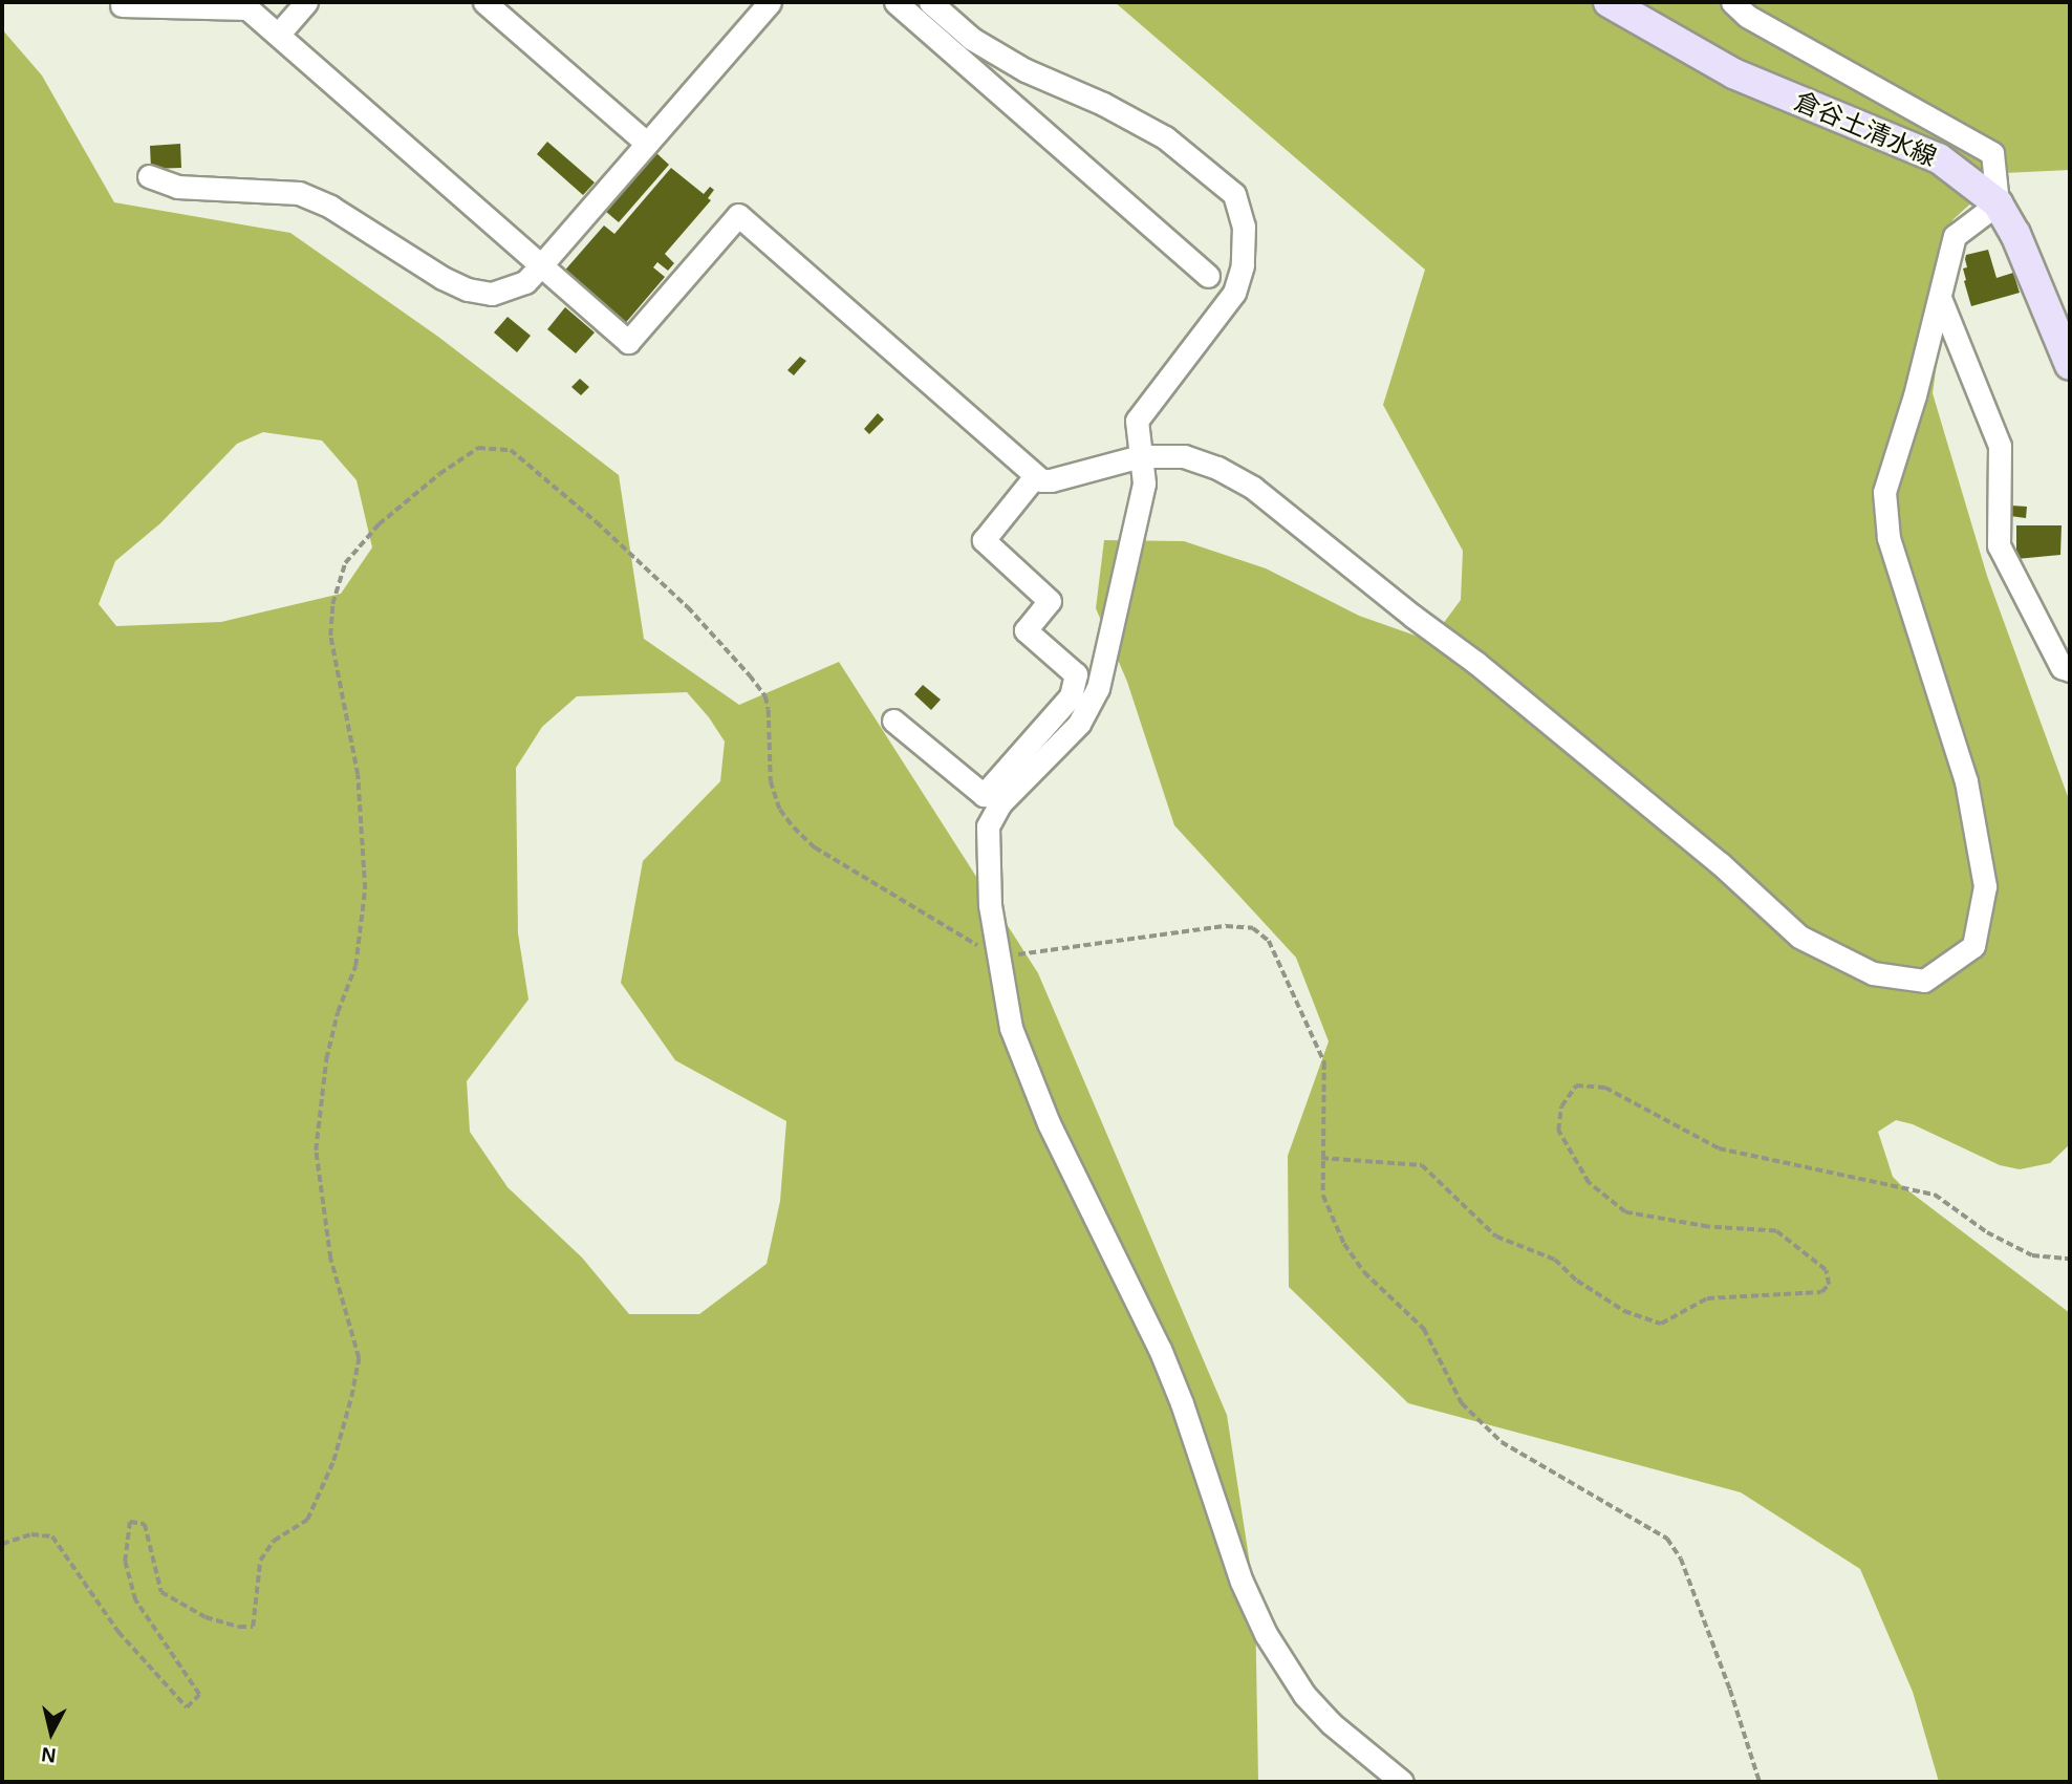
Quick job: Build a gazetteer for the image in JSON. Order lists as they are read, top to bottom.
{
  "streets": {
    "main road": ["倉谷土清水線"]
  },
  "north": "bottom"
}
